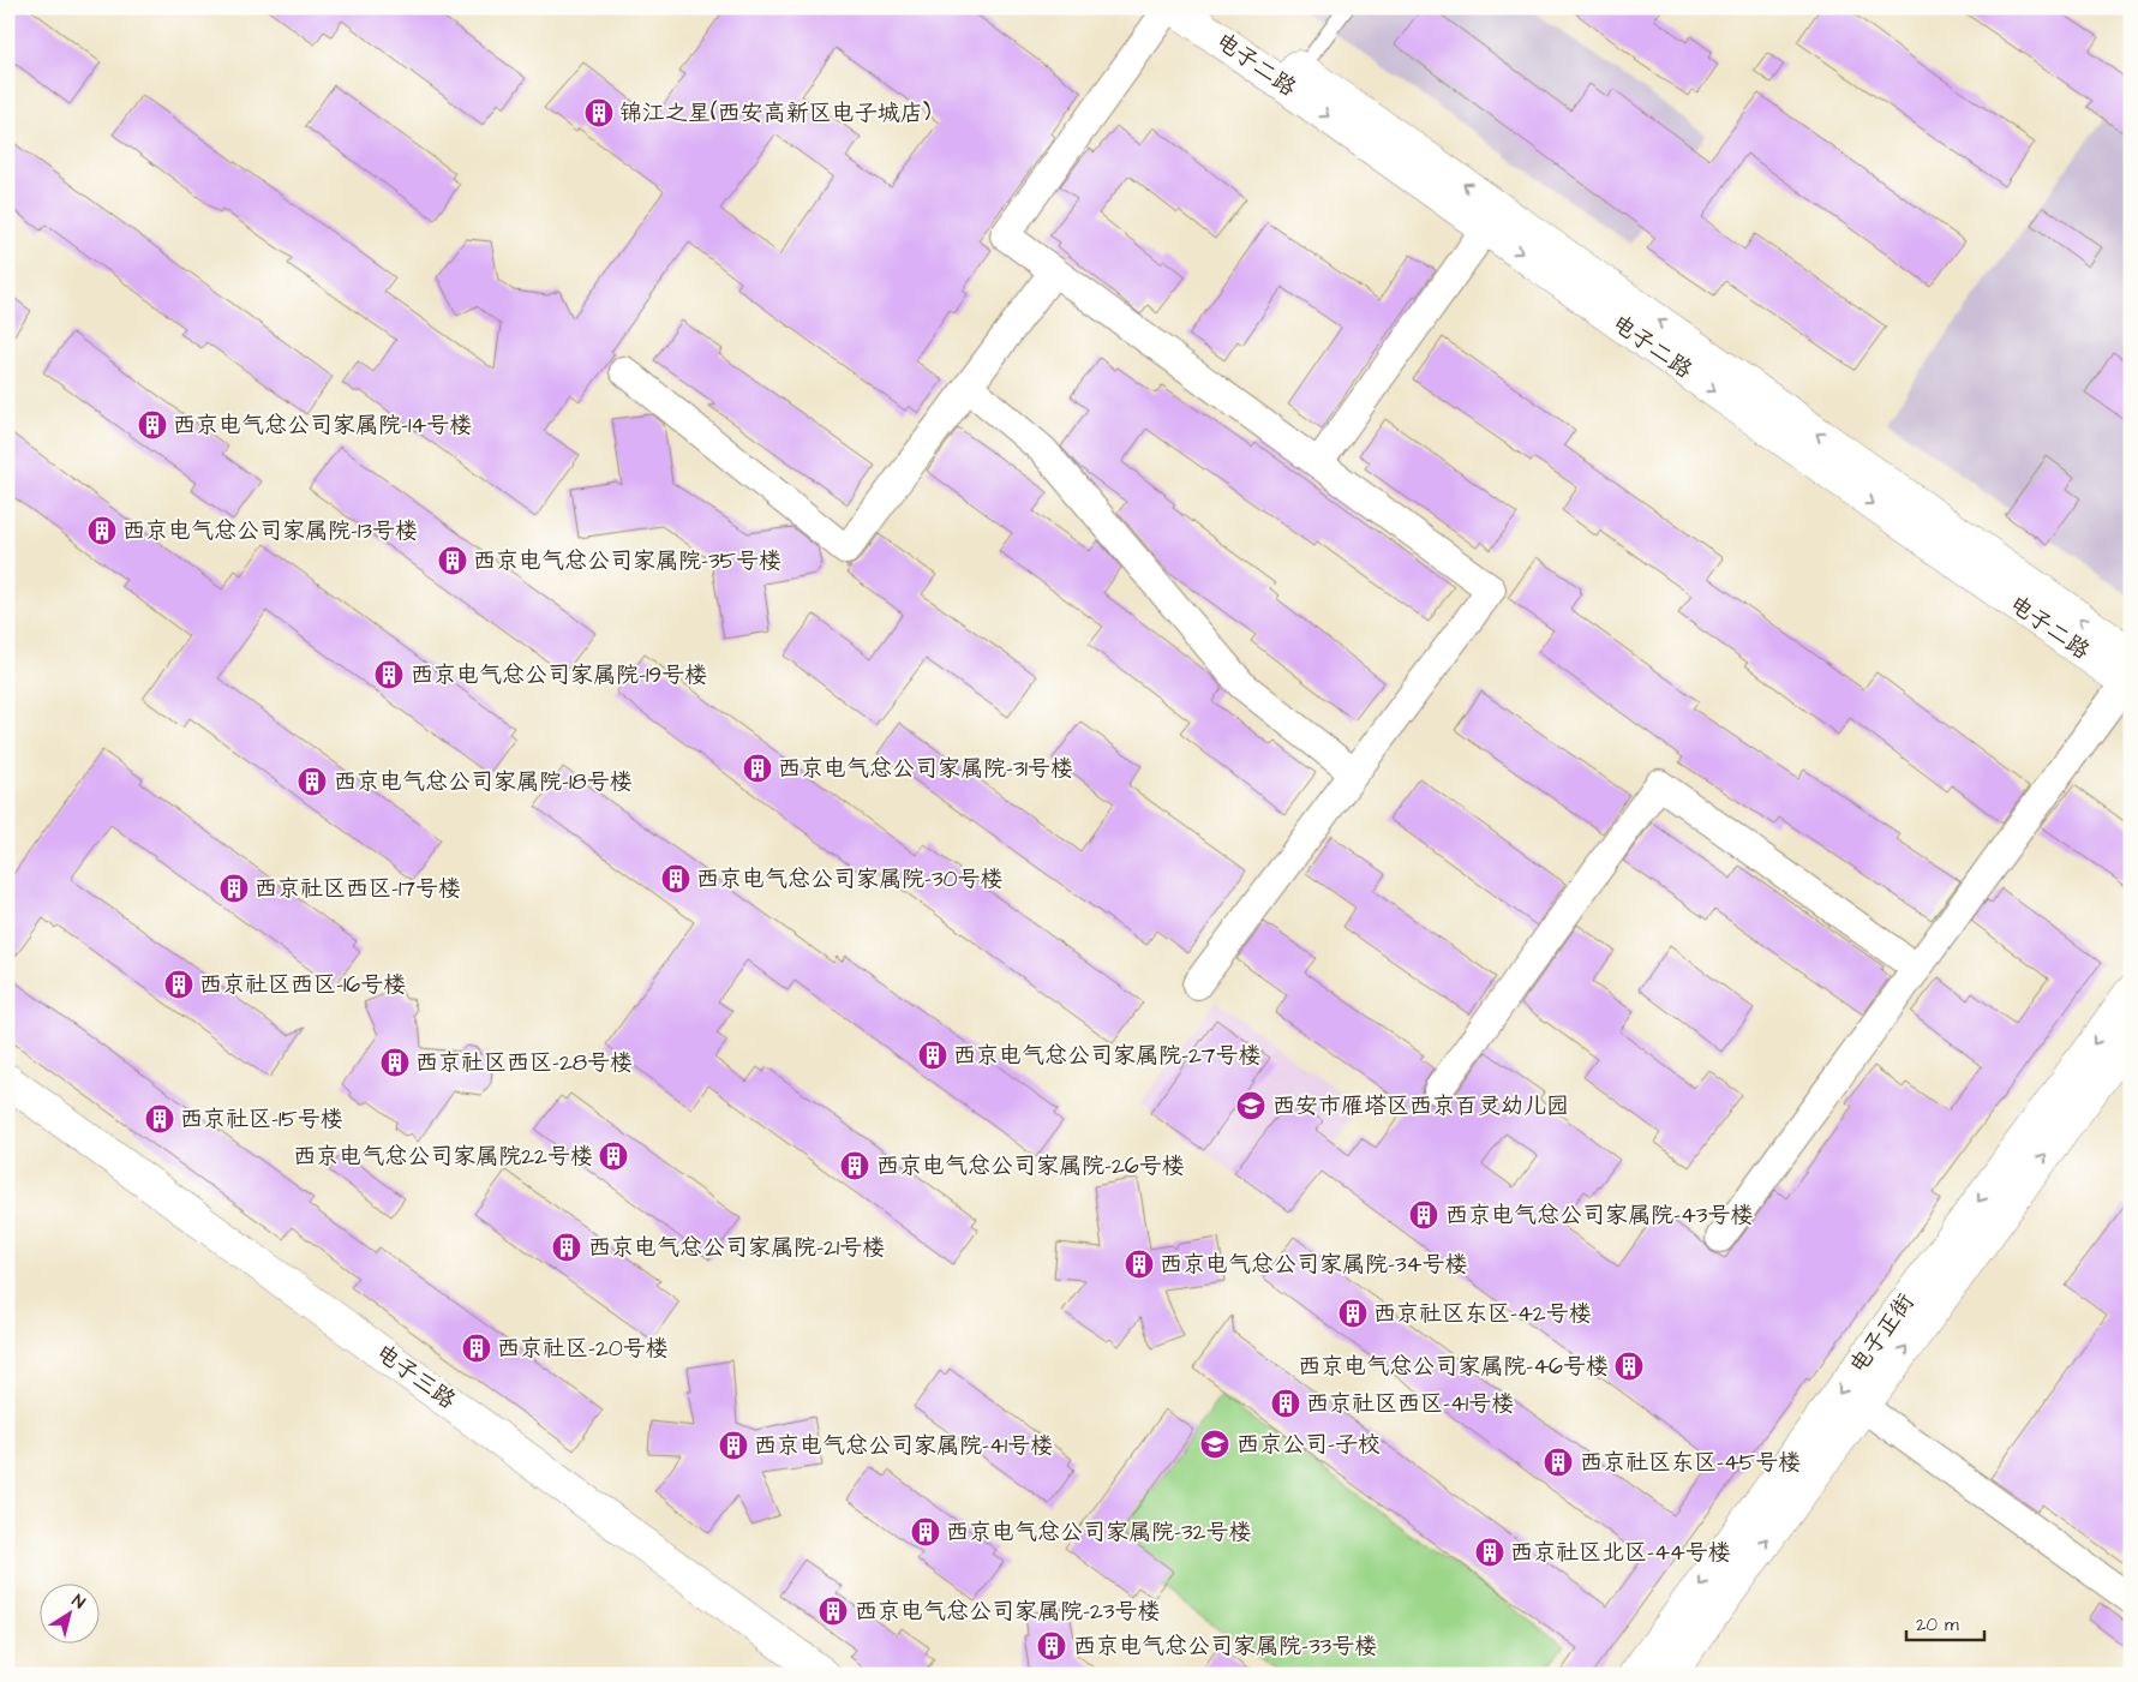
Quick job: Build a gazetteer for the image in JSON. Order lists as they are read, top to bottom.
{
  "streets": {
    "main road": ["电子二路", "电子正街", "电子三路"]
  },
  "places": {
    "building": [
      "锦江之星(西安高新区电子城店)",
      "西京电气总公司家属院-14号楼",
      "西京电气总公司家属院-13号楼",
      "西京电气总公司家属院-35号楼",
      "西京电气总公司家属院-19号楼",
      "西京电气总公司家属院-31号楼",
      "西京电气总公司家属院-18号楼",
      "西京电气总公司家属院-30号楼",
      "西京社区西区-17号楼",
      "西京社区西区-16号楼",
      "西京电气总公司家属院-27号楼",
      "西京社区西区-28号楼",
      "西京社区-15号楼",
      "西京电气总公司家属院22号楼",
      "西京电气总公司家属院-26号楼",
      "西京电气总公司家属院-43号楼",
      "西京电气总公司家属院-21号楼",
      "西京电气总公司家属院-34号楼",
      "西京社区东区-42号楼",
      "西京社区-20号楼",
      "西京电气总公司家属院-46号楼",
      "西京社区西区-41号楼",
      "西京电气总公司家属院-41号楼",
      "西京社区东区-45号楼",
      "西京电气总公司家属院-32号楼",
      "西京社区北区-44号楼",
      "西京电气总公司家属院-23号楼",
      "西京电气总公司家属院-33号楼"
    ],
    "school or university": ["西安市雁塔区西京百灵幼儿园", "西京公司-子校"]
  },
  "scale_bar": "20 m",
  "north": "top right"
}
